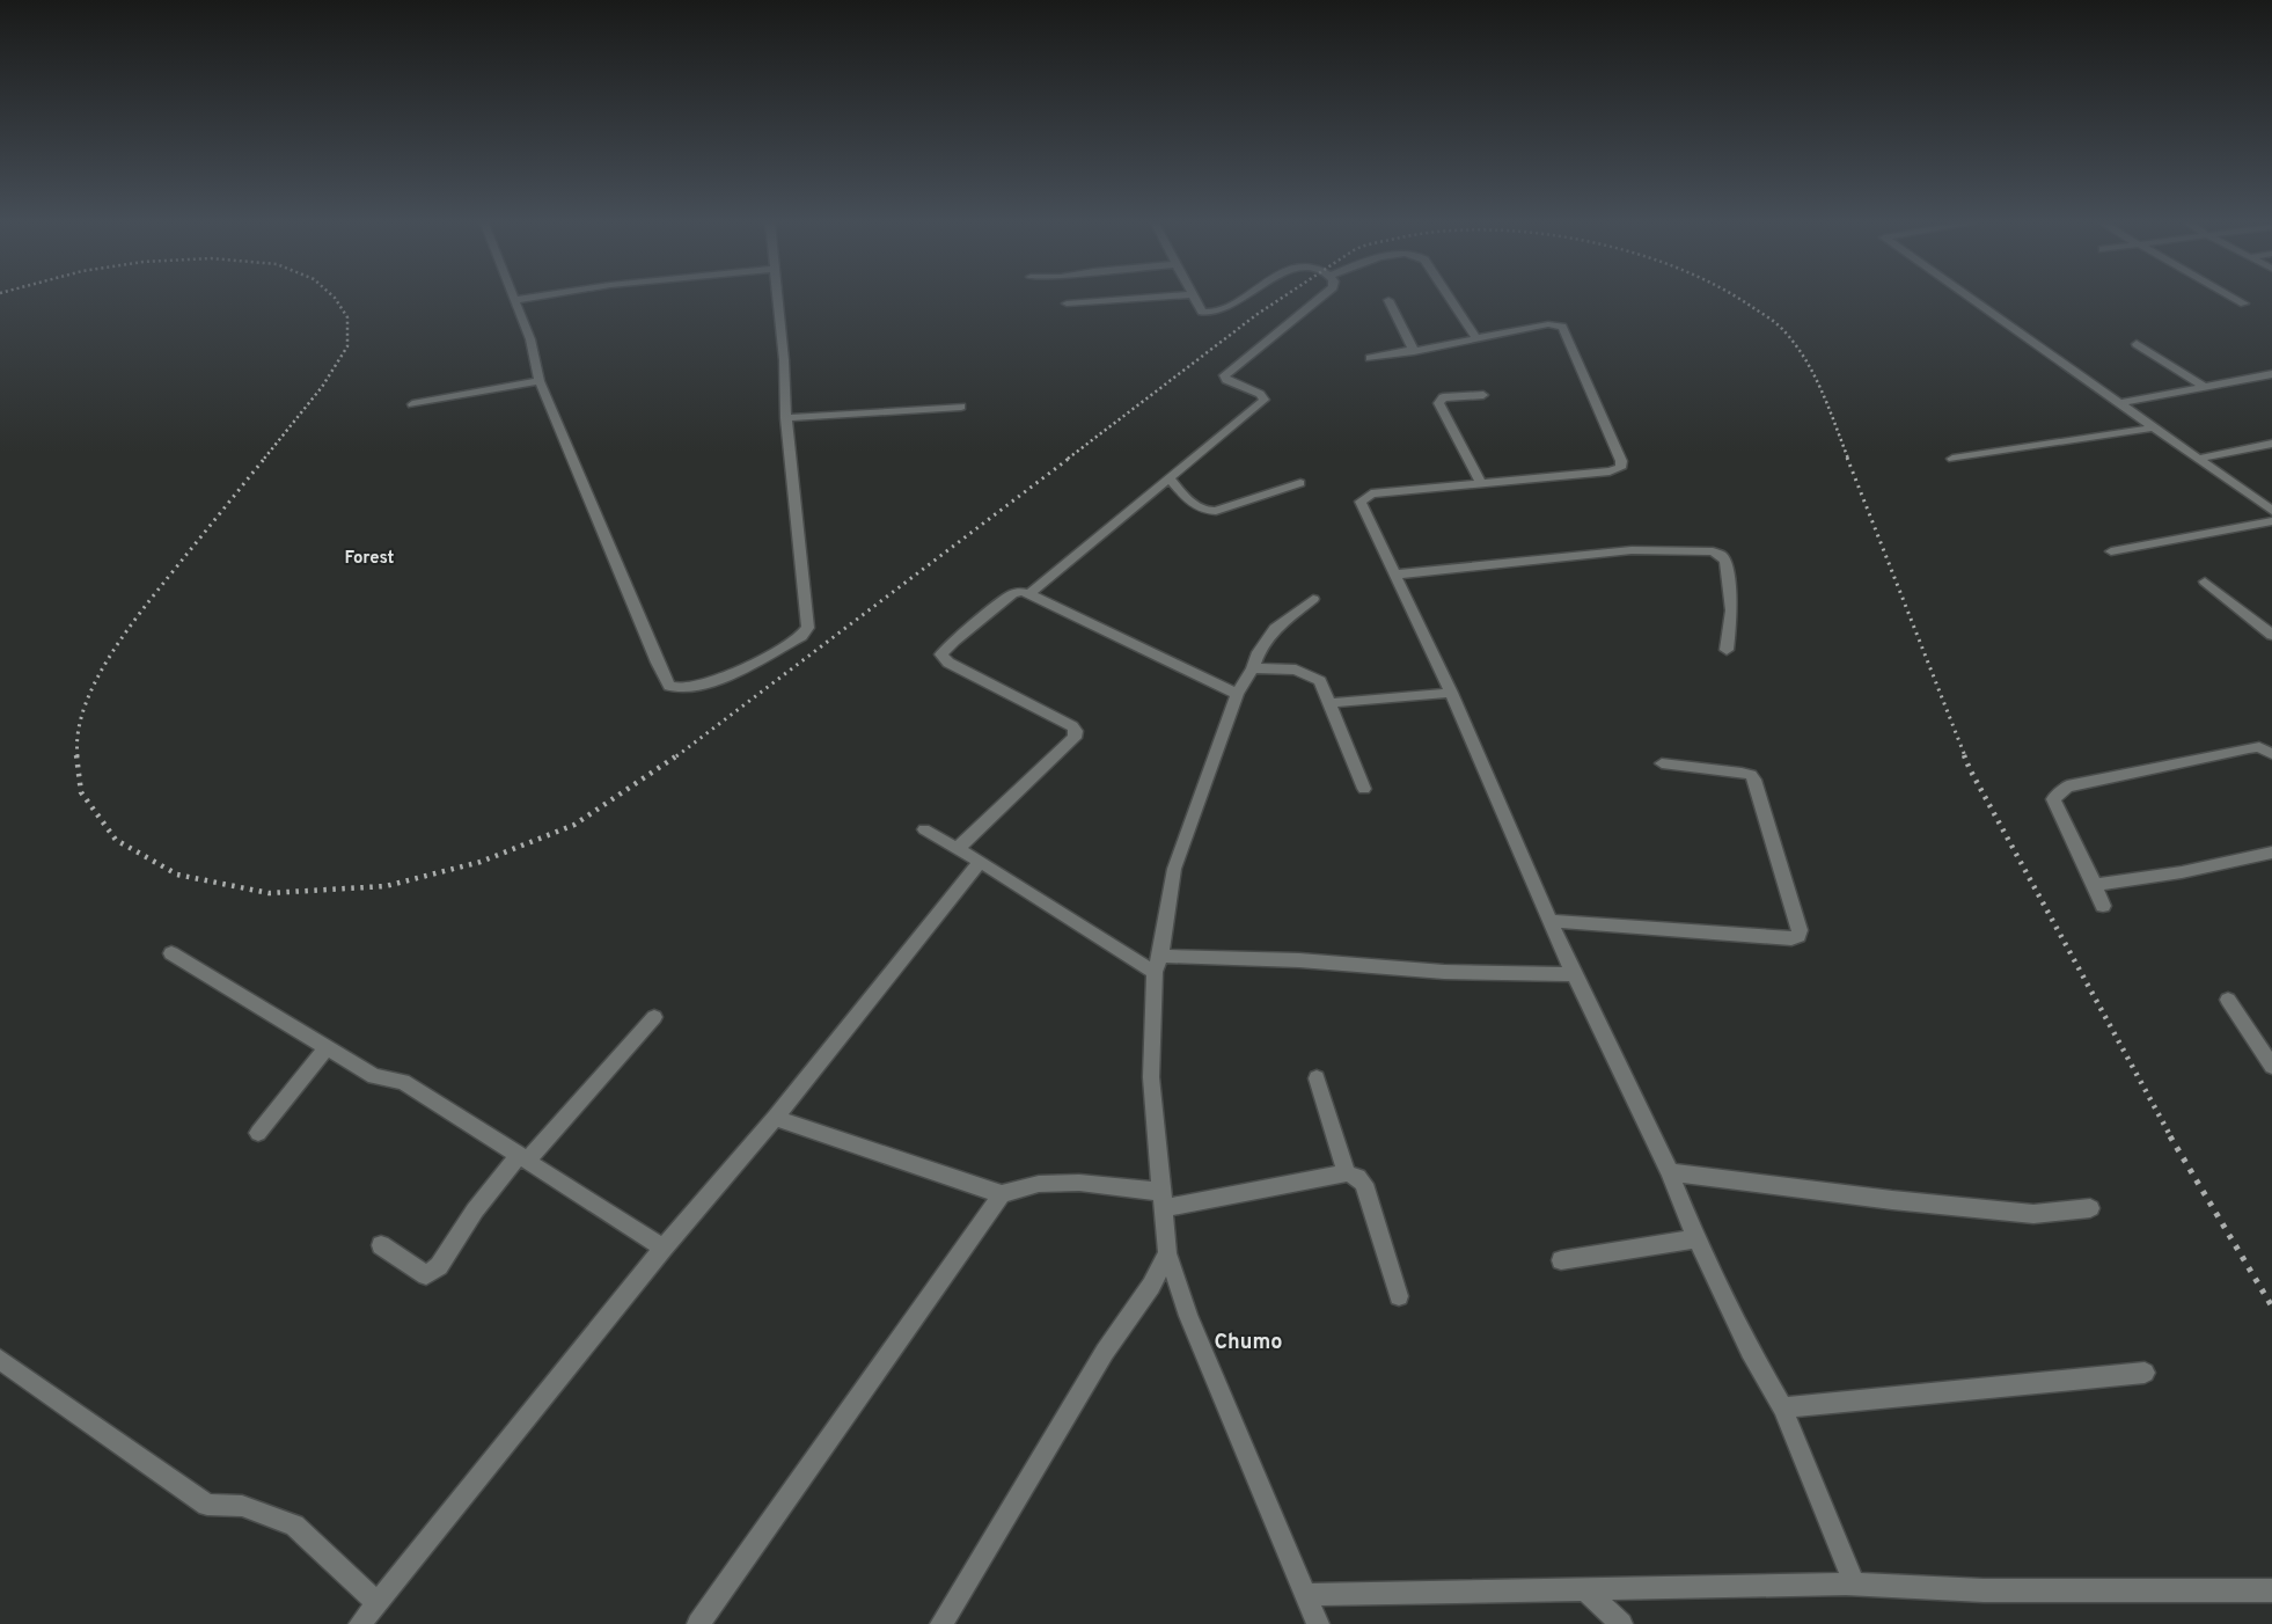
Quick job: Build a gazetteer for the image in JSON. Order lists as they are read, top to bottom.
{
  "districts": ["Forest", "Chumo"]
}
